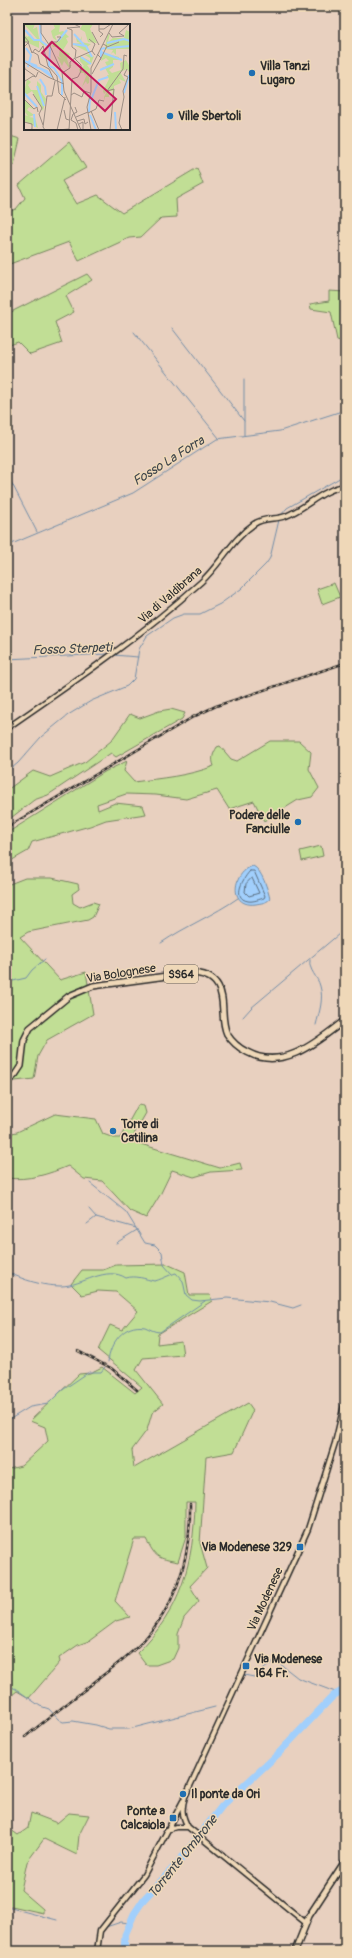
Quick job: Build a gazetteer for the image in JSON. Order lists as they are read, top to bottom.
{
  "streets": {
    "main road": ["Via Bolognese", "SS64"],
    "street": ["Via di Valdibrana", "Via Modenese"]
  },
  "water": ["Fosso La Forra", "Fosso Sterpeti", "Torrente Ombrone"],
  "places": {
    "other": [
      "Villa Tanzi Lugaro",
      "Ville Sbertoli",
      "Podere delle Fanciulle",
      "Torre di Catilina",
      "Il ponte da Ori"
    ],
    "transit": ["Via Modenese 329", "Via Modenese 164 Fr.", "Ponte a Calcaiola"]
  }
}
